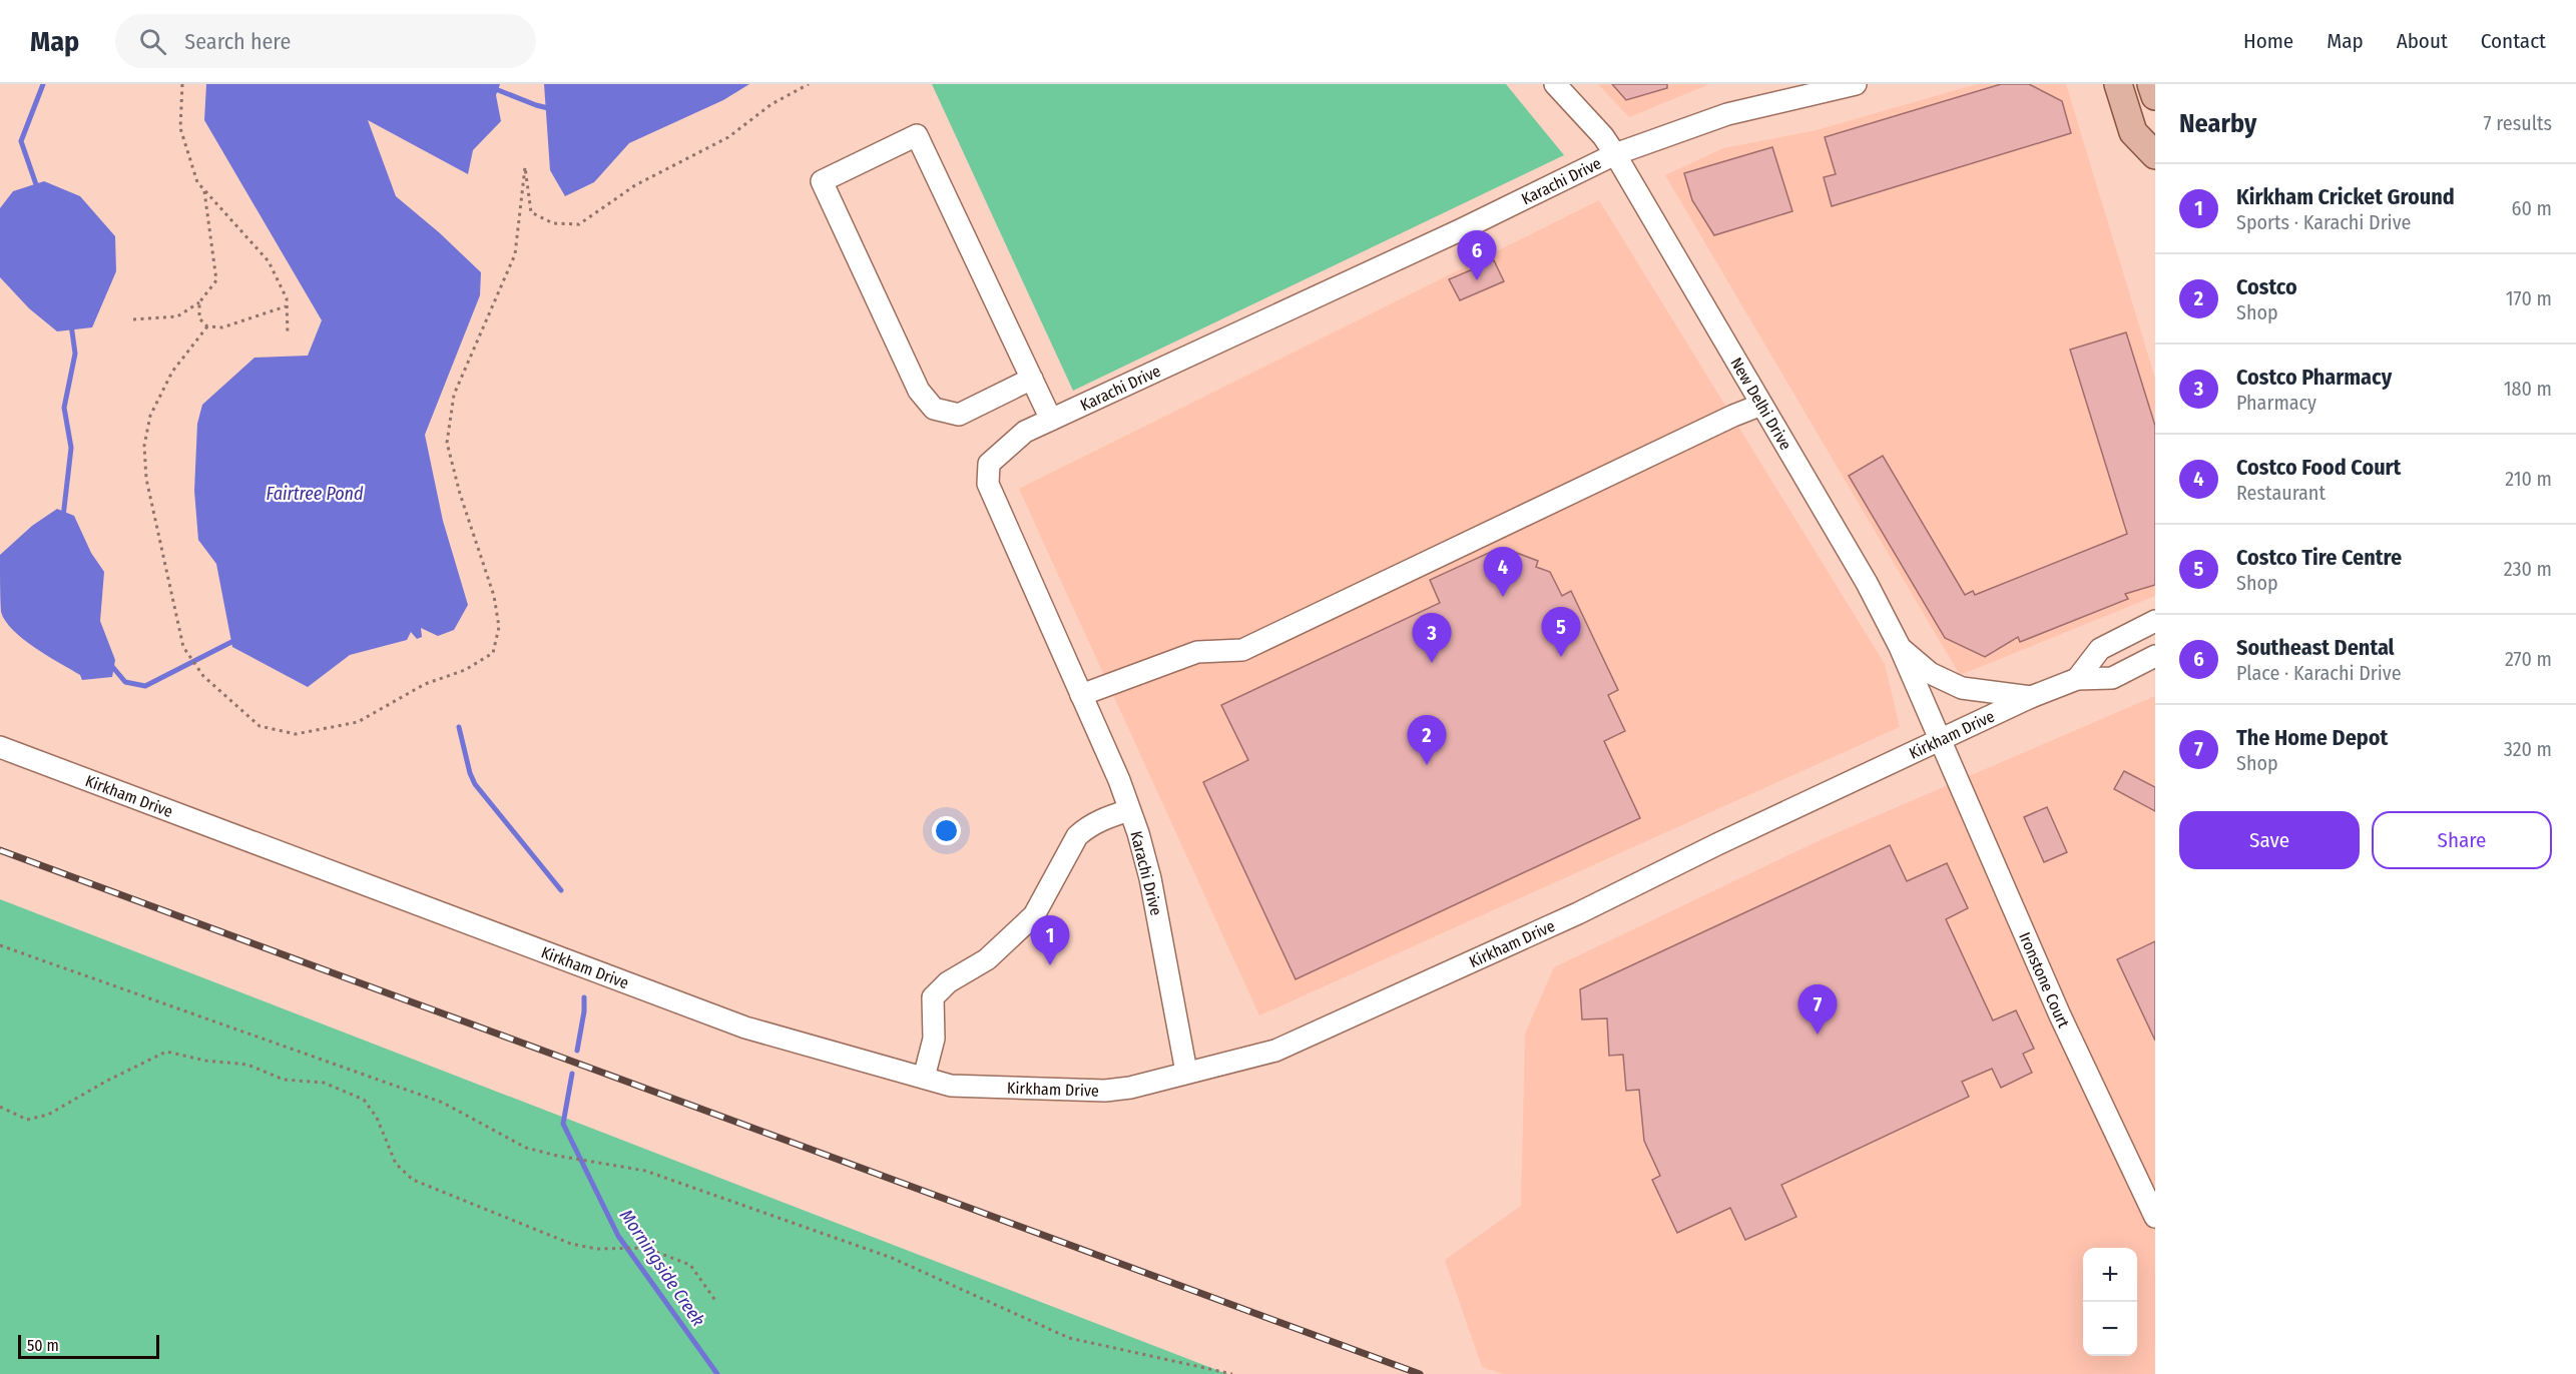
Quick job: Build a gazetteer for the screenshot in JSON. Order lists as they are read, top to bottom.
{
  "streets": {
    "street": [
      "Karachi Drive",
      "New Delhi Drive",
      "Kirkham Drive",
      "Ironstone Court"
    ]
  },
  "crossings": [
    ["Karachi Drive", "New Delhi Drive"],
    ["Karachi Drive", "Kirkham Drive"],
    ["New Delhi Drive", "Kirkham Drive"],
    ["New Delhi Drive", "Ironstone Court"],
    ["Kirkham Drive", "Ironstone Court"]
  ],
  "water": ["Fairtree Pond", "Morningside Creek"],
  "scale_bar": "50 m",
  "page": {
    "header": "Map",
    "search": "Search here",
    "nav": [
      "Home",
      "Map",
      "About",
      "Contact"
    ],
    "heading": ["Nearby", "7 results"],
    "list": [
      {
        "mark": "1",
        "name": "Kirkham Cricket Ground",
        "note": "Sports · Karachi Drive",
        "value": "60 m"
      },
      {
        "mark": "2",
        "name": "Costco",
        "note": "Shop",
        "value": "170 m"
      },
      {
        "mark": "3",
        "name": "Costco Pharmacy",
        "note": "Pharmacy",
        "value": "180 m"
      },
      {
        "mark": "4",
        "name": "Costco Food Court",
        "note": "Restaurant",
        "value": "210 m"
      },
      {
        "mark": "5",
        "name": "Costco Tire Centre",
        "note": "Shop",
        "value": "230 m"
      },
      {
        "mark": "6",
        "name": "Southeast Dental",
        "note": "Place · Karachi Drive",
        "value": "270 m"
      },
      {
        "mark": "7",
        "name": "The Home Depot",
        "note": "Shop",
        "value": "320 m"
      }
    ],
    "pins": [
      "6",
      "4",
      "5",
      "3",
      "2",
      "1",
      "7"
    ],
    "buttons": ["Save", "Share"],
    "map_buttons": ["+", "−"],
    "scale": "50 m"
  }
}
